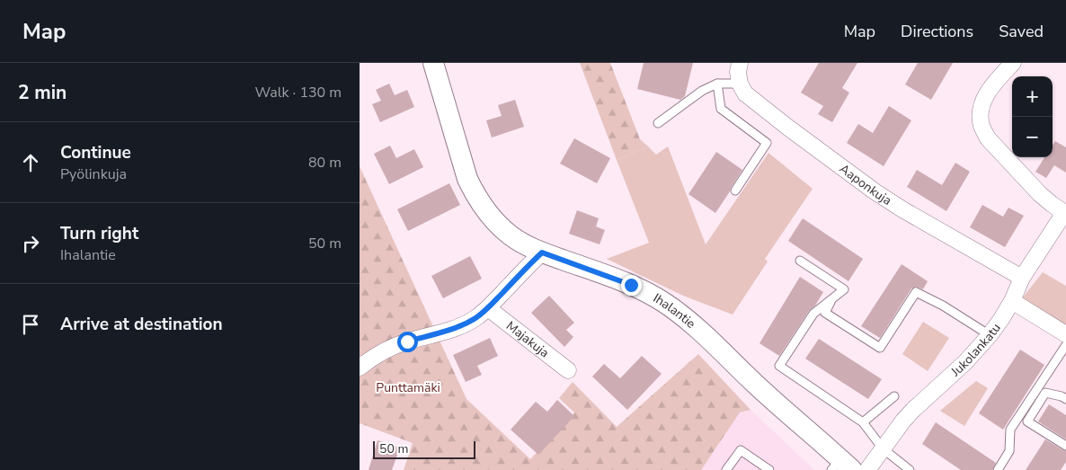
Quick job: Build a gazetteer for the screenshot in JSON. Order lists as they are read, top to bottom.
{
  "streets": {
    "street": [
      "Aaponkuja",
      "Ihalantie",
      "Majakuja",
      "Jukolankatu"
    ]
  },
  "crossings": [
    ["Aaponkuja", "Jukolankatu"]
  ],
  "parks": ["Punttamäki"],
  "scale_bar": "50 m",
  "page": {
    "header": "Map",
    "nav": ["Map", "Directions", "Saved"],
    "heading": ["2 min", "Walk · 130 m"],
    "map_buttons": ["+", "−"],
    "list": [
      ["Continue", "Pyölinkuja", "80 m"],
      ["Turn right", "Ihalantie", "50 m"],
      "Arrive at destination"
    ],
    "scale": "50 m"
  }
}
